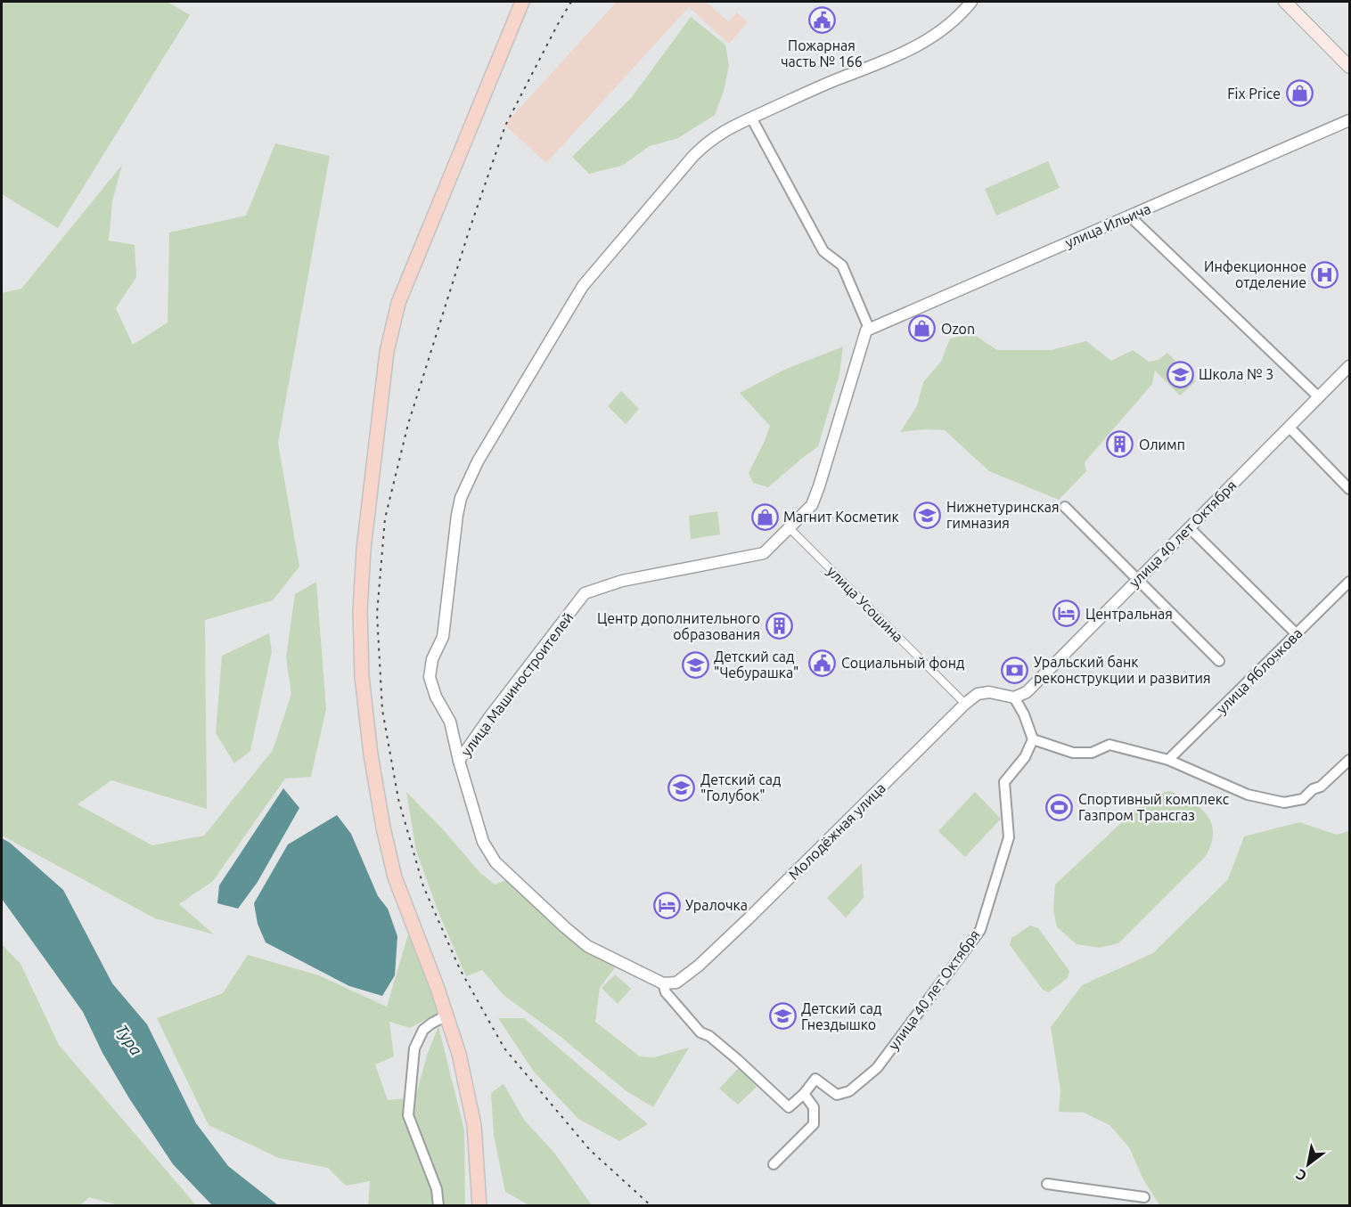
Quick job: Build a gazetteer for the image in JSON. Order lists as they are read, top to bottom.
{
  "streets": {
    "street": [
      "улица Ильича",
      "улица 40 лет Октября",
      "улица Усошина",
      "улица Яблочкова",
      "улица Машиностроителей",
      "Молодёжная улица"
    ]
  },
  "crossings": [
    ["улица Ильича", "улица Машиностроителей"],
    ["улица 40 лет Октября", "Молодёжная улица"],
    ["улица Усошина", "улица Машиностроителей"],
    ["улица Усошина", "Молодёжная улица"],
    ["улица Машиностроителей", "Молодёжная улица"]
  ],
  "water": ["Тура"],
  "places": {
    "public building": ["Пожарная часть № 166", "Социальный фонд"],
    "shop": ["Fix Price", "Ozon", "Магнит Косметик"],
    "hospital": ["Инфекционное отделение"],
    "school or university": [
      "Школа № 3",
      "Нижнетуринская гимназия",
      "Детский сад \"Чебурашка\"",
      "Детский сад \"Голубок\"",
      "Детский сад Гнездышко"
    ],
    "building": ["Олимп", "Центр дополнительного образования"],
    "hotel": ["Центральная", "Уралочка"],
    "bank": ["Уральский банк реконструкции и развития"],
    "sports": ["Спортивный комплекс Газпром Трансгаз"]
  },
  "north": "bottom left"
}
